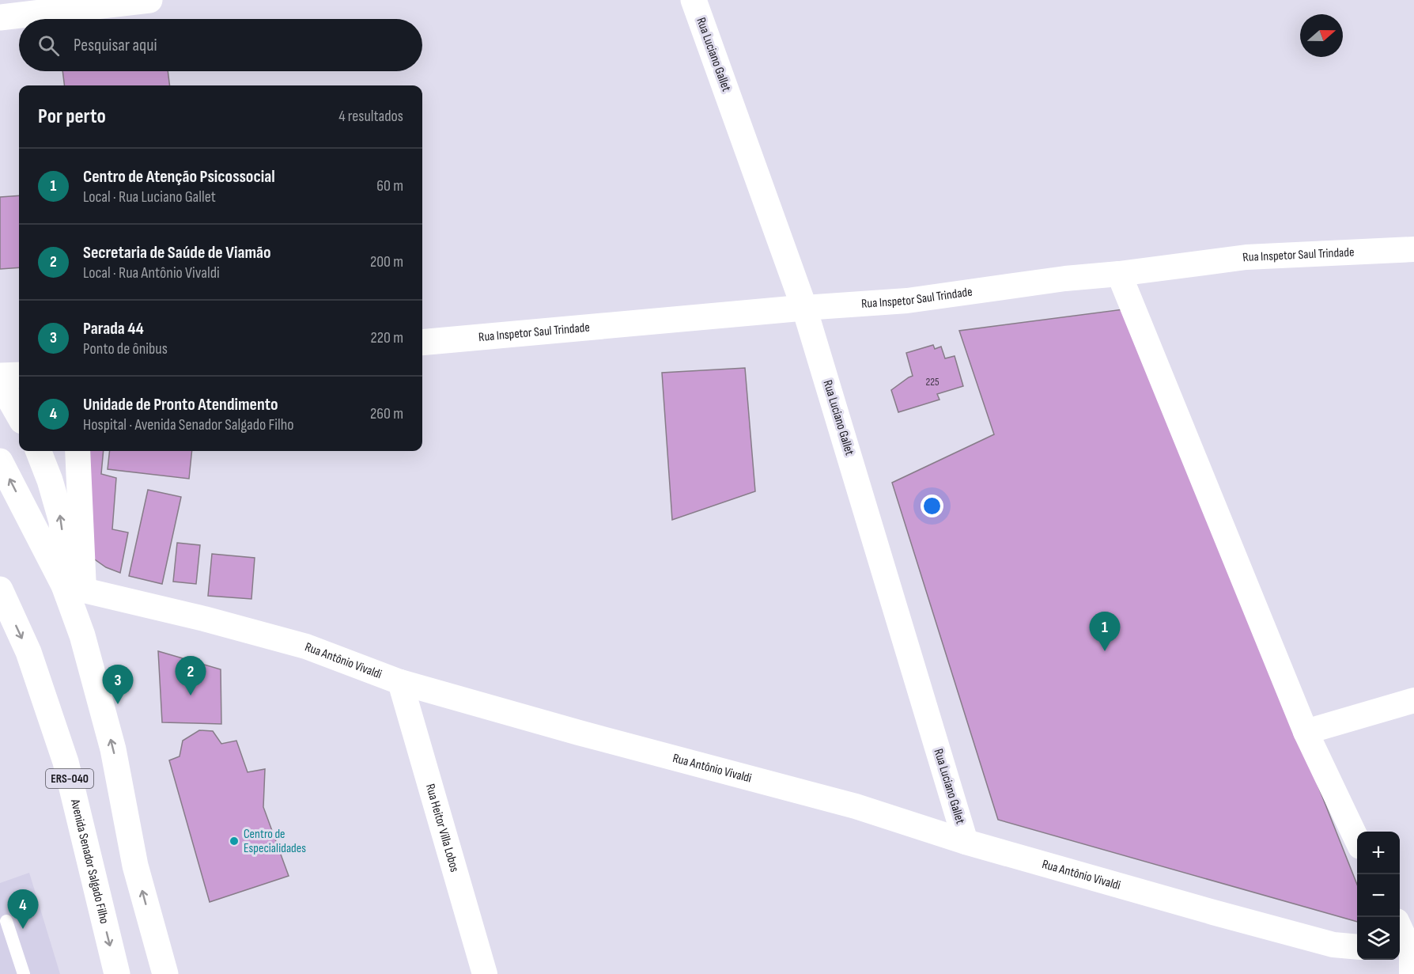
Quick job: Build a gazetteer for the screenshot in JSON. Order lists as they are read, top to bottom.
{
  "streets": {
    "main road": [
      "Rua Luciano Gallet",
      "Rua Inspetor Saul Trindade",
      "ERS-040",
      "Avenida Senador Salgado Filho"
    ],
    "street": ["Rua Antônio Vivaldi", "Rua Heitor Villa Lobos"]
  },
  "crossings": [
    ["Rua Luciano Gallet", "Rua Inspetor Saul Trindade"],
    ["Rua Luciano Gallet", "Rua Antônio Vivaldi"],
    ["Rua Antônio Vivaldi", "Rua Heitor Villa Lobos"]
  ],
  "places": ["Centro de Especialidades"],
  "house_numbers": ["225"],
  "north": "right",
  "page": {
    "search": "Pesquisar aqui",
    "heading": ["Por perto", "4 resultados"],
    "list": [
      {
        "mark": "1",
        "name": "Centro de Atenção Psicossocial",
        "note": "Local · Rua Luciano Gallet",
        "value": "60 m"
      },
      {
        "mark": "2",
        "name": "Secretaria de Saúde de Viamão",
        "note": "Local · Rua Antônio Vivaldi",
        "value": "200 m"
      },
      {
        "mark": "3",
        "name": "Parada 44",
        "note": "Ponto de ônibus",
        "value": "220 m"
      },
      {
        "mark": "4",
        "name": "Unidade de Pronto Atendimento",
        "note": "Hospital · Avenida Senador Salgado Filho",
        "value": "260 m"
      }
    ],
    "pins": [
      "1",
      "2",
      "3",
      "4"
    ],
    "map_buttons": ["+", "−"]
  }
}
